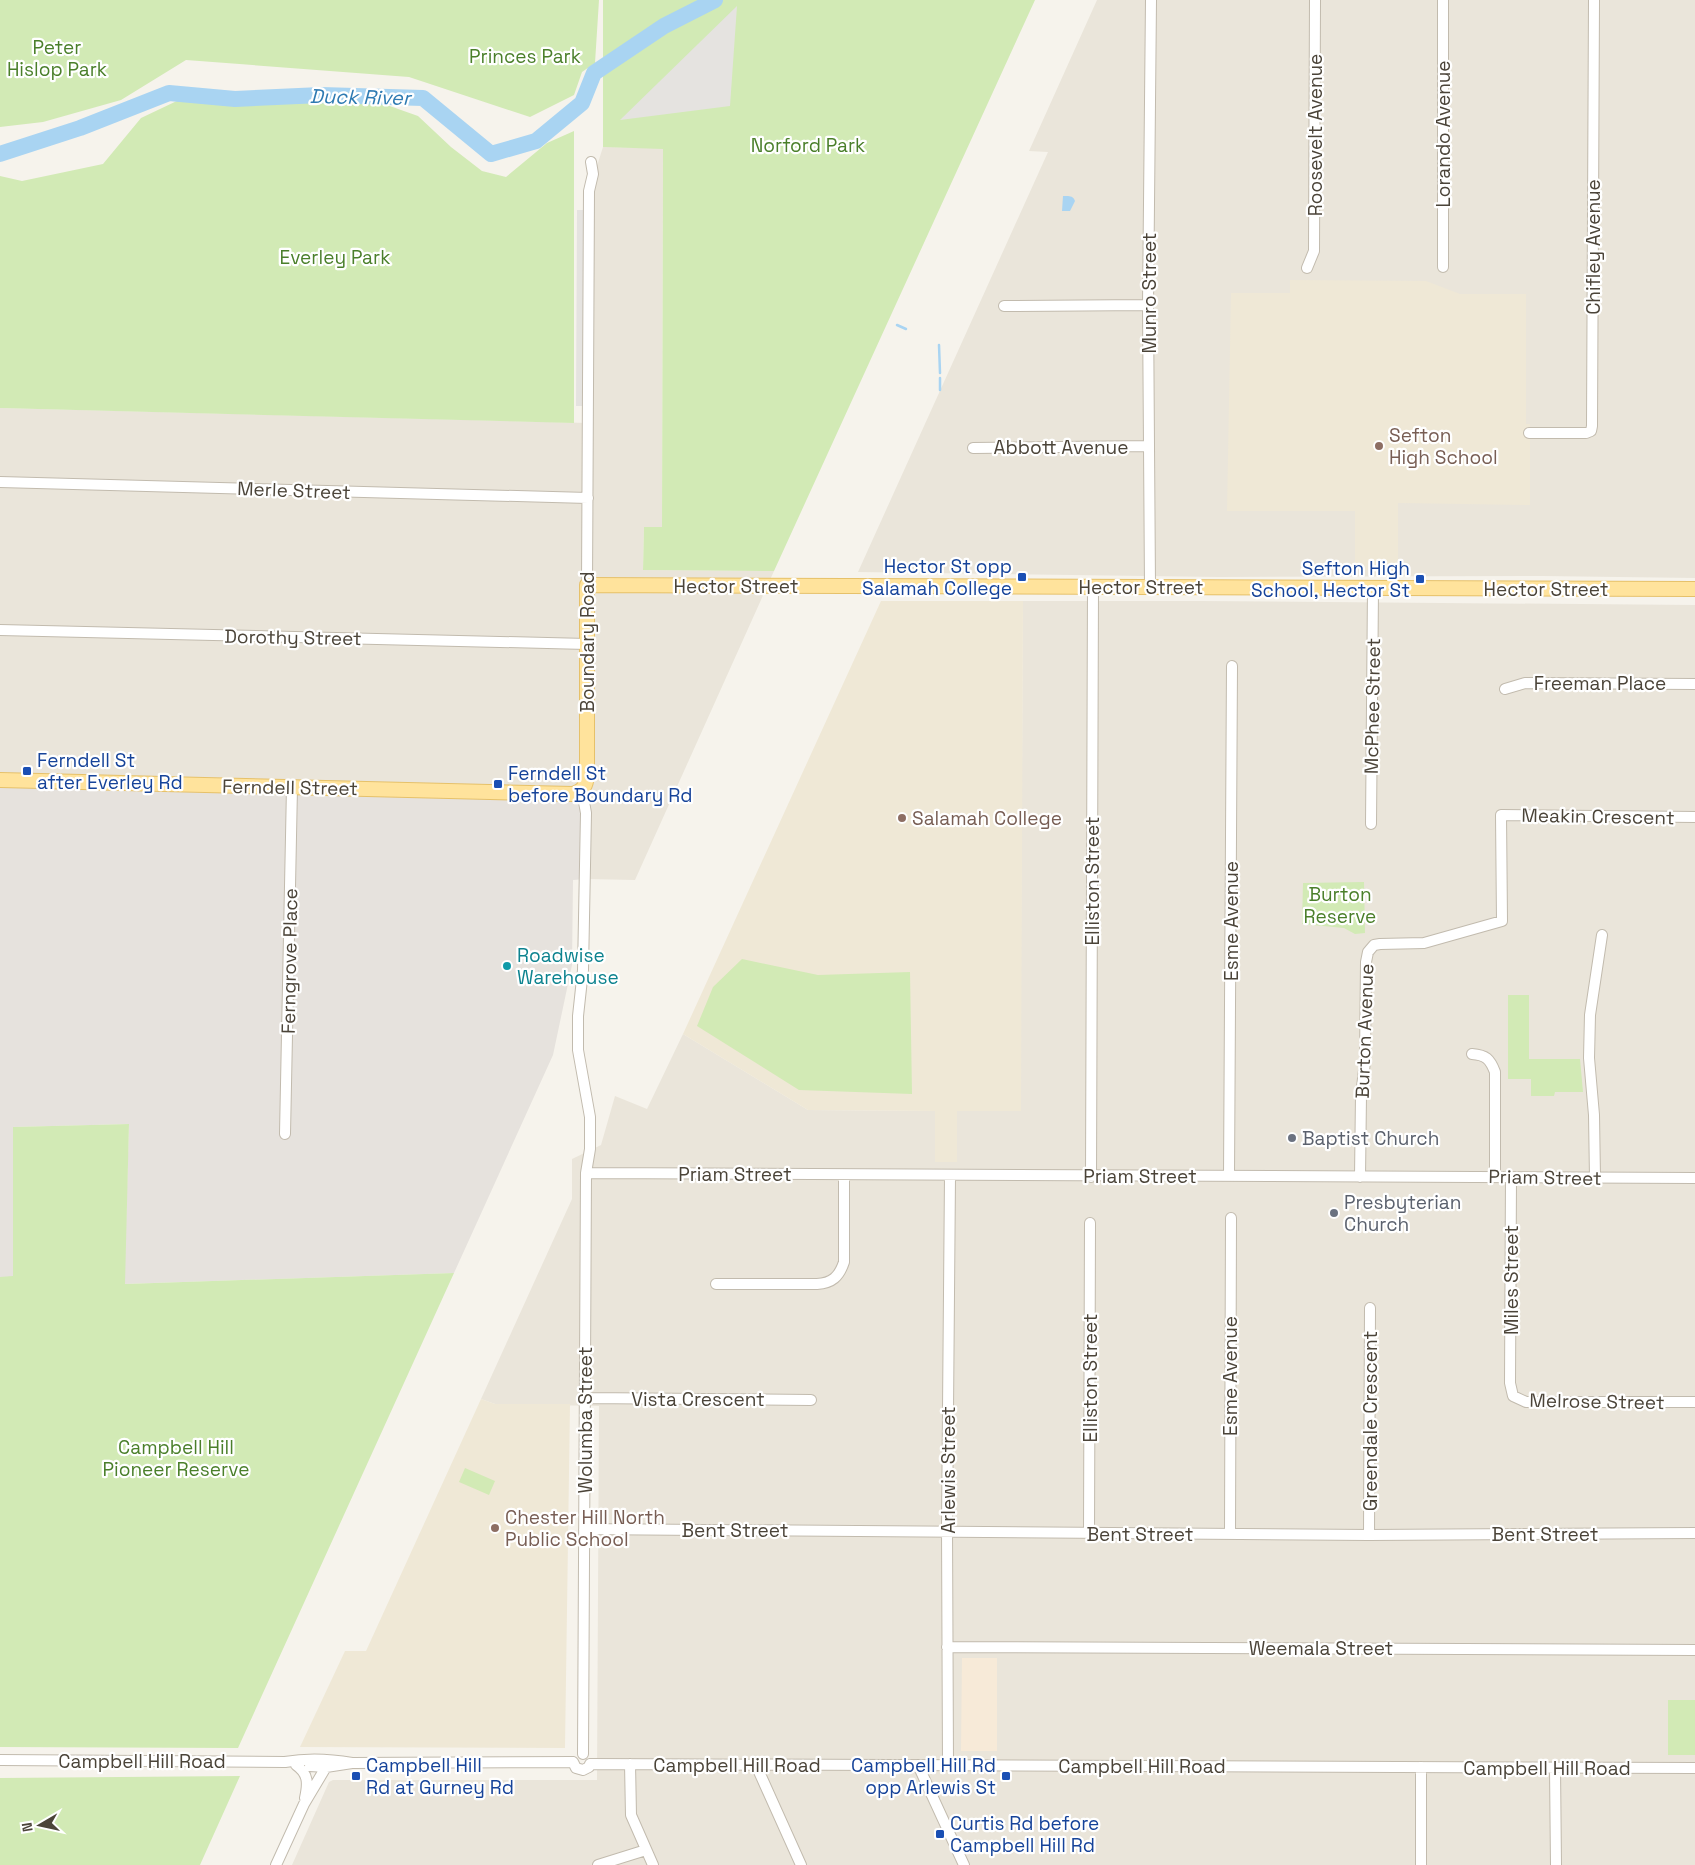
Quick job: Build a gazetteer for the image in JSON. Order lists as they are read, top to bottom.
{
  "streets": {
    "main road": ["Hector Street", "Boundary Road", "Ferndell Street"],
    "street": [
      "Lorando Avenue",
      "Roosevelt Avenue",
      "Chifley Avenue",
      "Munro Street",
      "Abbott Avenue",
      "Merle Street",
      "Dorothy Street",
      "Freeman Place",
      "McPhee Street",
      "Meakin Crescent",
      "Elliston Street",
      "Esme Avenue",
      "Ferngrove Place",
      "Burton Avenue",
      "Priam Street",
      "Miles Street",
      "Vista Crescent",
      "Melrose Street",
      "Wolumba Street",
      "Greendale Crescent",
      "Arlewis Street",
      "Bent Street",
      "Weemala Street",
      "Campbell Hill Road"
    ]
  },
  "crossings": [
    ["Munro Street", "Abbott Avenue"],
    ["Munro Street", "Hector Street"],
    ["Merle Street", "Boundary Road"],
    ["Hector Street", "Boundary Road"],
    ["Hector Street", "McPhee Street"],
    ["Hector Street", "Elliston Street"],
    ["Dorothy Street", "Boundary Road"],
    ["Boundary Road", "Ferndell Street"],
    ["Boundary Road", "Wolumba Street"],
    ["Ferndell Street", "Ferngrove Place"],
    ["Ferndell Street", "Wolumba Street"],
    ["Meakin Crescent", "Burton Avenue"],
    ["Elliston Street", "Priam Street"],
    ["Elliston Street", "Bent Street"],
    ["Esme Avenue", "Priam Street"],
    ["Esme Avenue", "Bent Street"],
    ["Burton Avenue", "Priam Street"],
    ["Priam Street", "Miles Street"],
    ["Priam Street", "Wolumba Street"],
    ["Priam Street", "Arlewis Street"],
    ["Miles Street", "Melrose Street"],
    ["Vista Crescent", "Wolumba Street"],
    ["Wolumba Street", "Bent Street"],
    ["Wolumba Street", "Campbell Hill Road"],
    ["Greendale Crescent", "Bent Street"],
    ["Arlewis Street", "Bent Street"],
    ["Arlewis Street", "Weemala Street"],
    ["Arlewis Street", "Campbell Hill Road"]
  ],
  "water": ["Duck River"],
  "parks": [
    "Peter Hislop Park",
    "Princes Park",
    "Norford Park",
    "Everley Park",
    "Burton Reserve",
    "Campbell Hill Pioneer Reserve"
  ],
  "places": {
    "other": [
      "Sefton High School",
      "Salamah College",
      "Roadwise Warehouse",
      "Baptist Church",
      "Presbyterian Church",
      "Chester Hill North Public School"
    ],
    "transit": [
      "Hector St opp Salamah College",
      "Sefton High School, Hector St",
      "Ferndell St after Everley Rd",
      "Ferndell St before Boundary Rd",
      "Campbell Hill Rd at Gurney Rd",
      "Campbell Hill Rd opp Arlewis St",
      "Curtis Rd before Campbell Hill Rd"
    ]
  },
  "north": "left"
}
